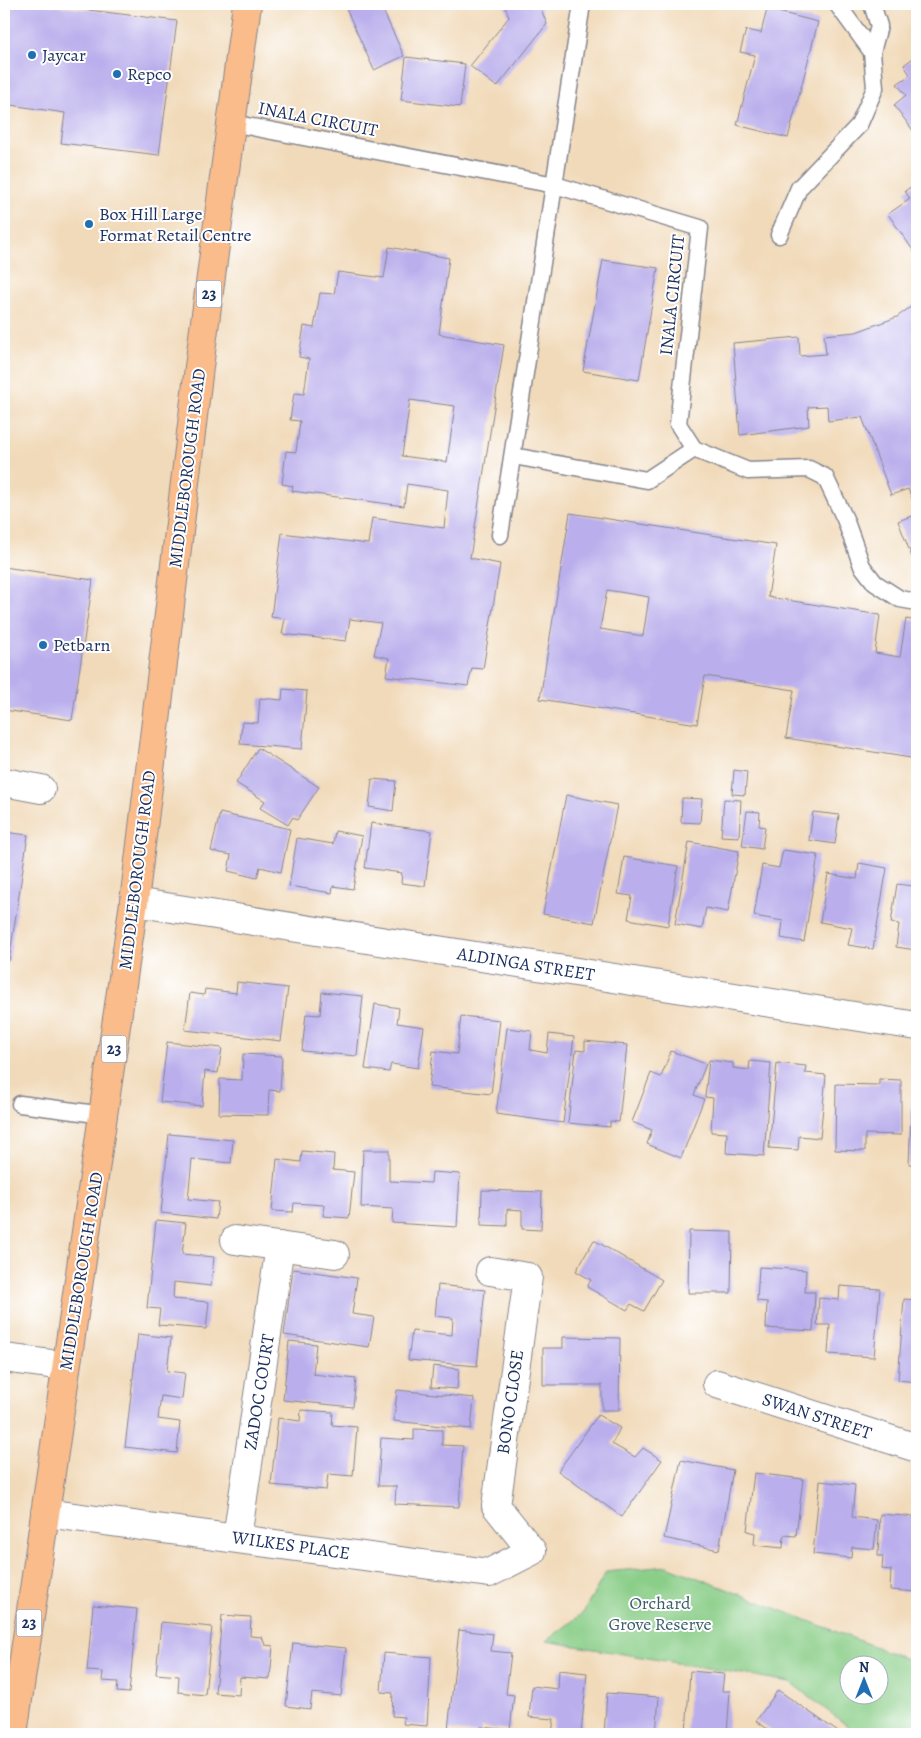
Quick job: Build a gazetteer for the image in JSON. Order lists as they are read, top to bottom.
{
  "streets": {
    "main road": ["23", "MIDDLEBOROUGH ROAD"],
    "street": [
      "ALDINGA STREET",
      "ZADOC COURT",
      "BONO CLOSE",
      "SWAN STREET",
      "WILKES PLACE"
    ],
    "lane": ["INALA CIRCUIT"]
  },
  "crossings": [
    ["INALA CIRCUIT", "MIDDLEBOROUGH ROAD"],
    ["MIDDLEBOROUGH ROAD", "ALDINGA STREET"],
    ["MIDDLEBOROUGH ROAD", "WILKES PLACE"],
    ["ZADOC COURT", "WILKES PLACE"],
    ["BONO CLOSE", "WILKES PLACE"]
  ],
  "parks": ["Orchard Grove Reserve"],
  "places": [
    "Jaycar",
    "Repco",
    "Box Hill Large Format Retail Centre",
    "Petbarn"
  ],
  "north": "top"
}
